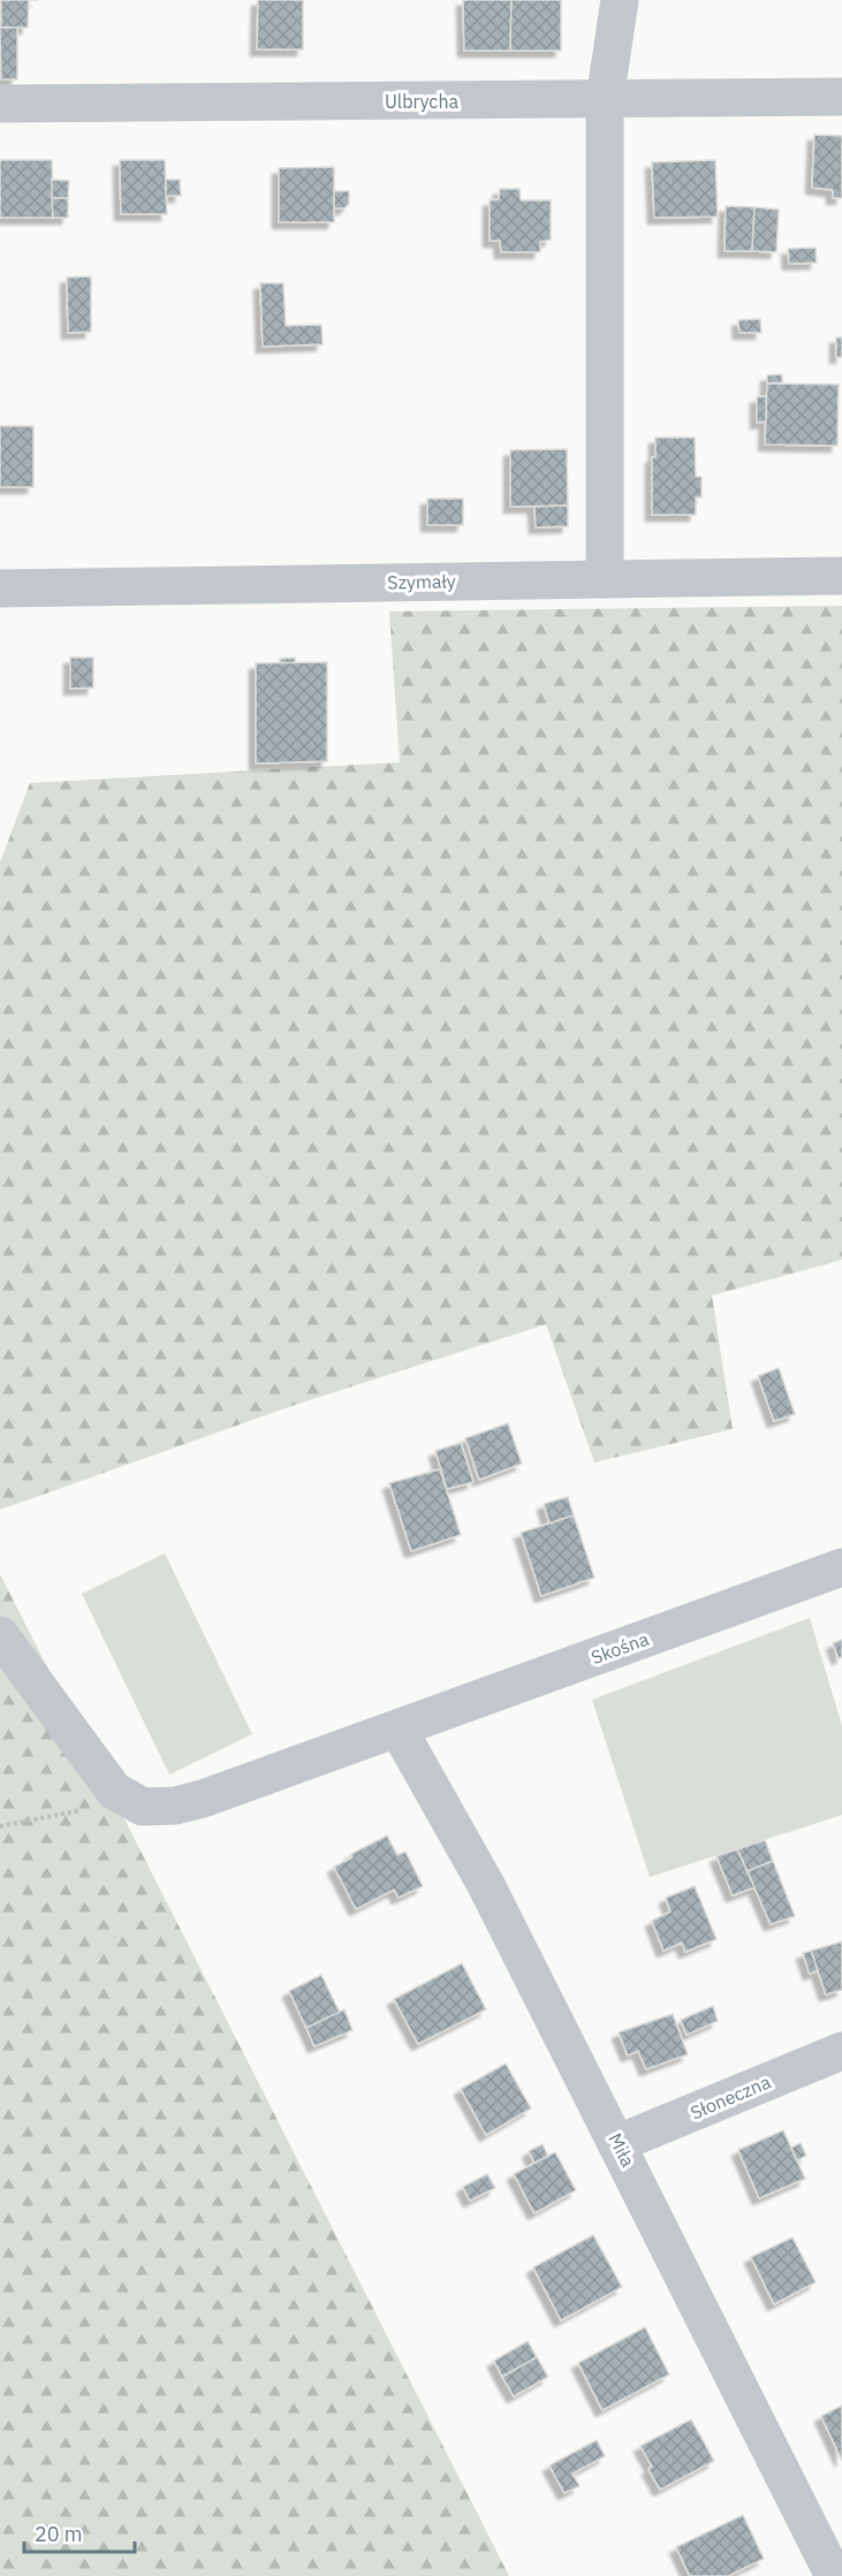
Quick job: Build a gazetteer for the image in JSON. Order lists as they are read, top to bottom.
{
  "streets": {
    "street": [
      "Ulbrycha",
      "Szymały",
      "Skośna",
      "Słoneczna",
      "Miła"
    ]
  },
  "crossings": [
    ["Skośna", "Miła"],
    ["Słoneczna", "Miła"]
  ],
  "scale_bar": "20 m"
}
